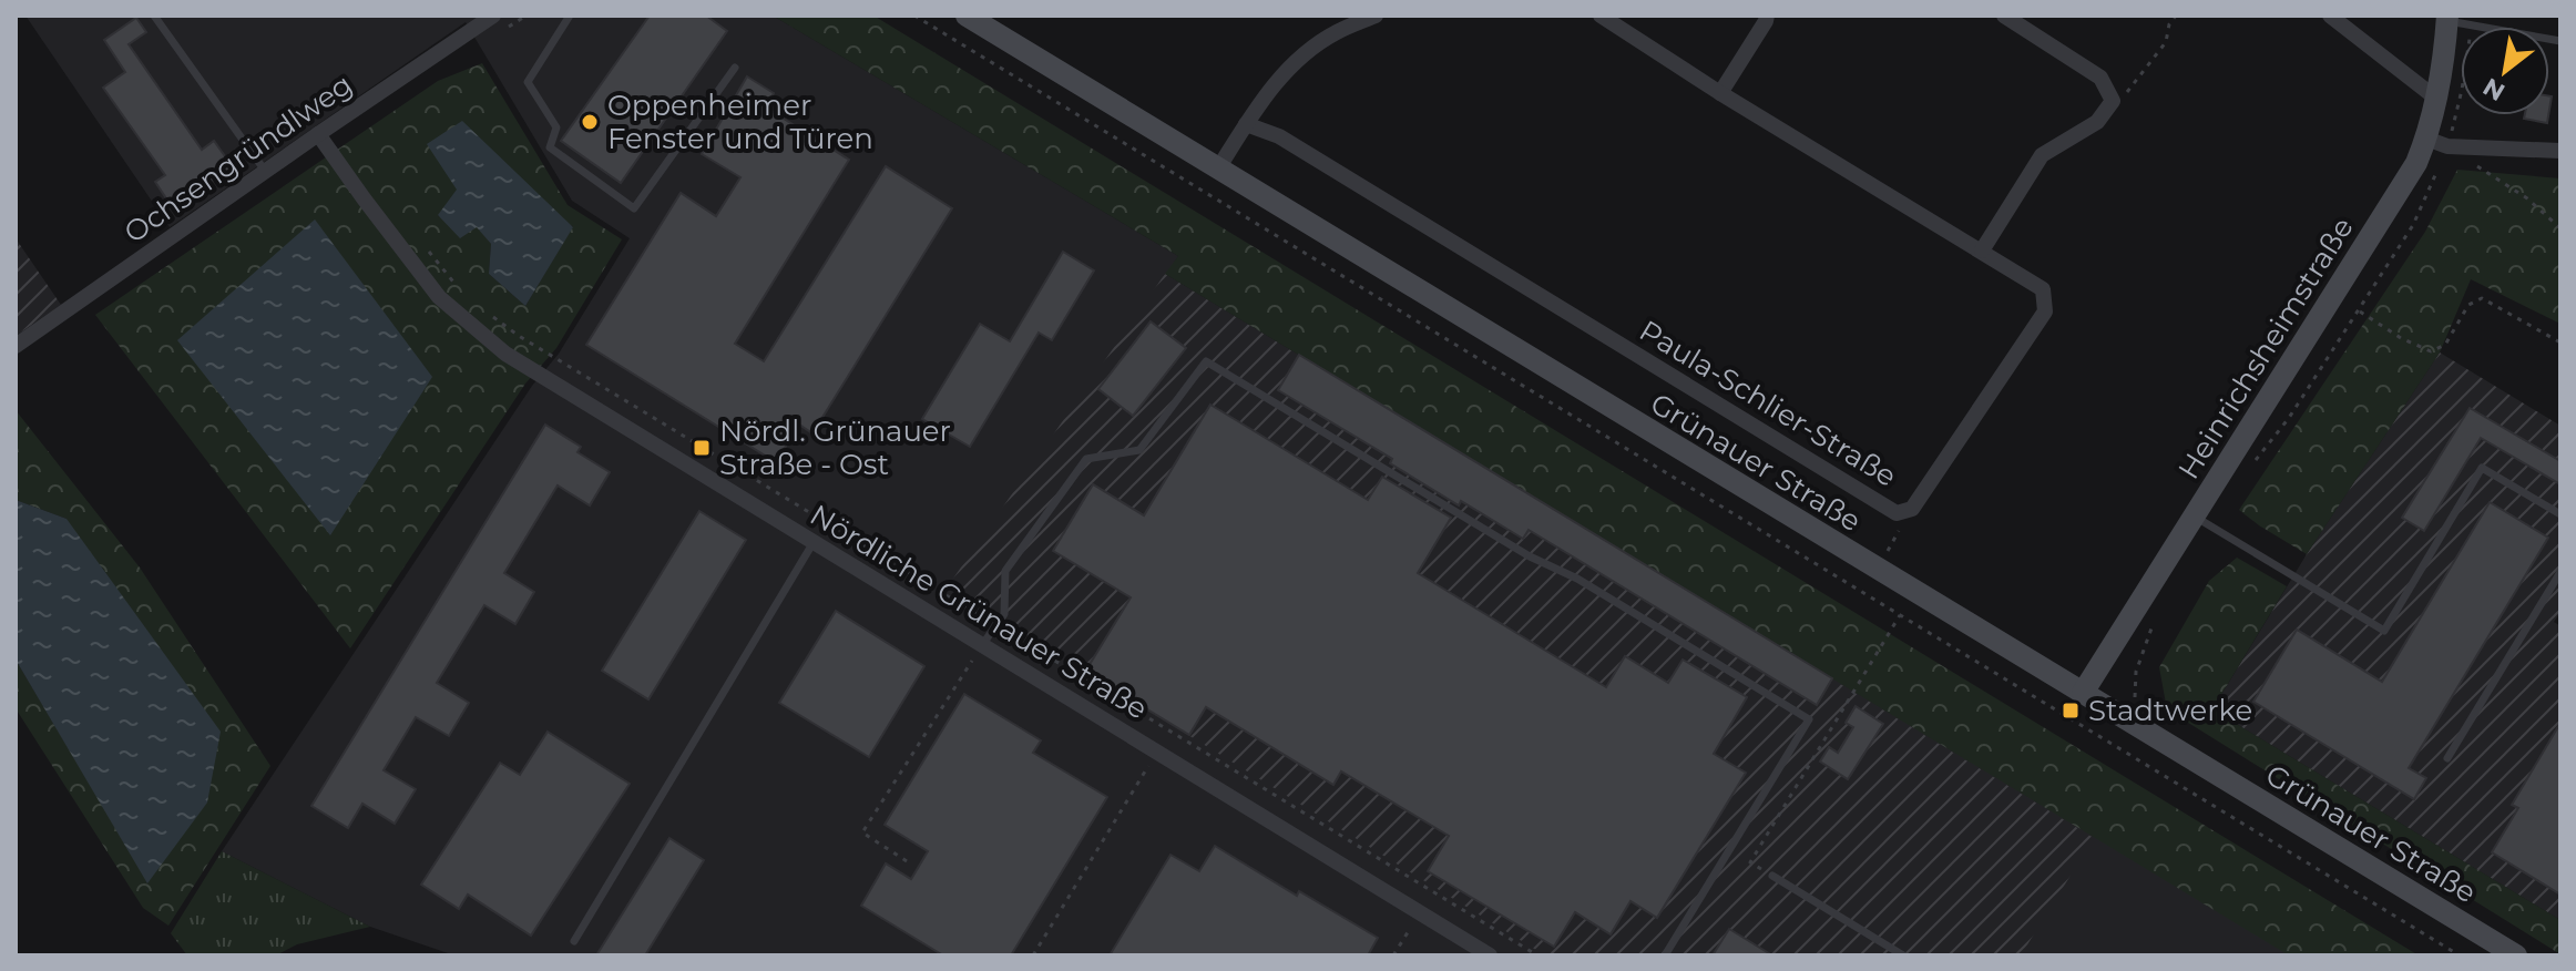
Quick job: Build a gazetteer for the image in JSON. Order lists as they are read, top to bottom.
{
  "streets": {
    "street": [
      "Ochsengründlweg",
      "Heinrichsheimstraße",
      "Paula-Schlier-Straße",
      "Grünauer Straße",
      "Nördliche Grünauer Straße"
    ]
  },
  "crossings": [
    ["Ochsengründlweg", "Nördliche Grünauer Straße"],
    ["Heinrichsheimstraße", "Grünauer Straße"]
  ],
  "places": {
    "other": ["Oppenheimer Fenster und Türen"],
    "transit": ["Nördl. Grünauer Straße - Ost", "Stadtwerke"]
  },
  "north": "bottom left"
}
